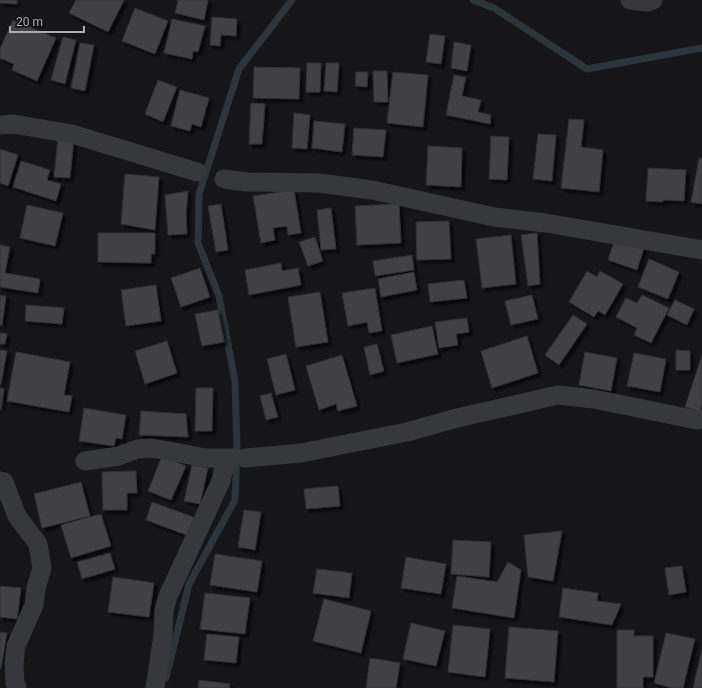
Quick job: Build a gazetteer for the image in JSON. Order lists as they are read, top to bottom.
{
  "scale_bar": "20 m"
}
